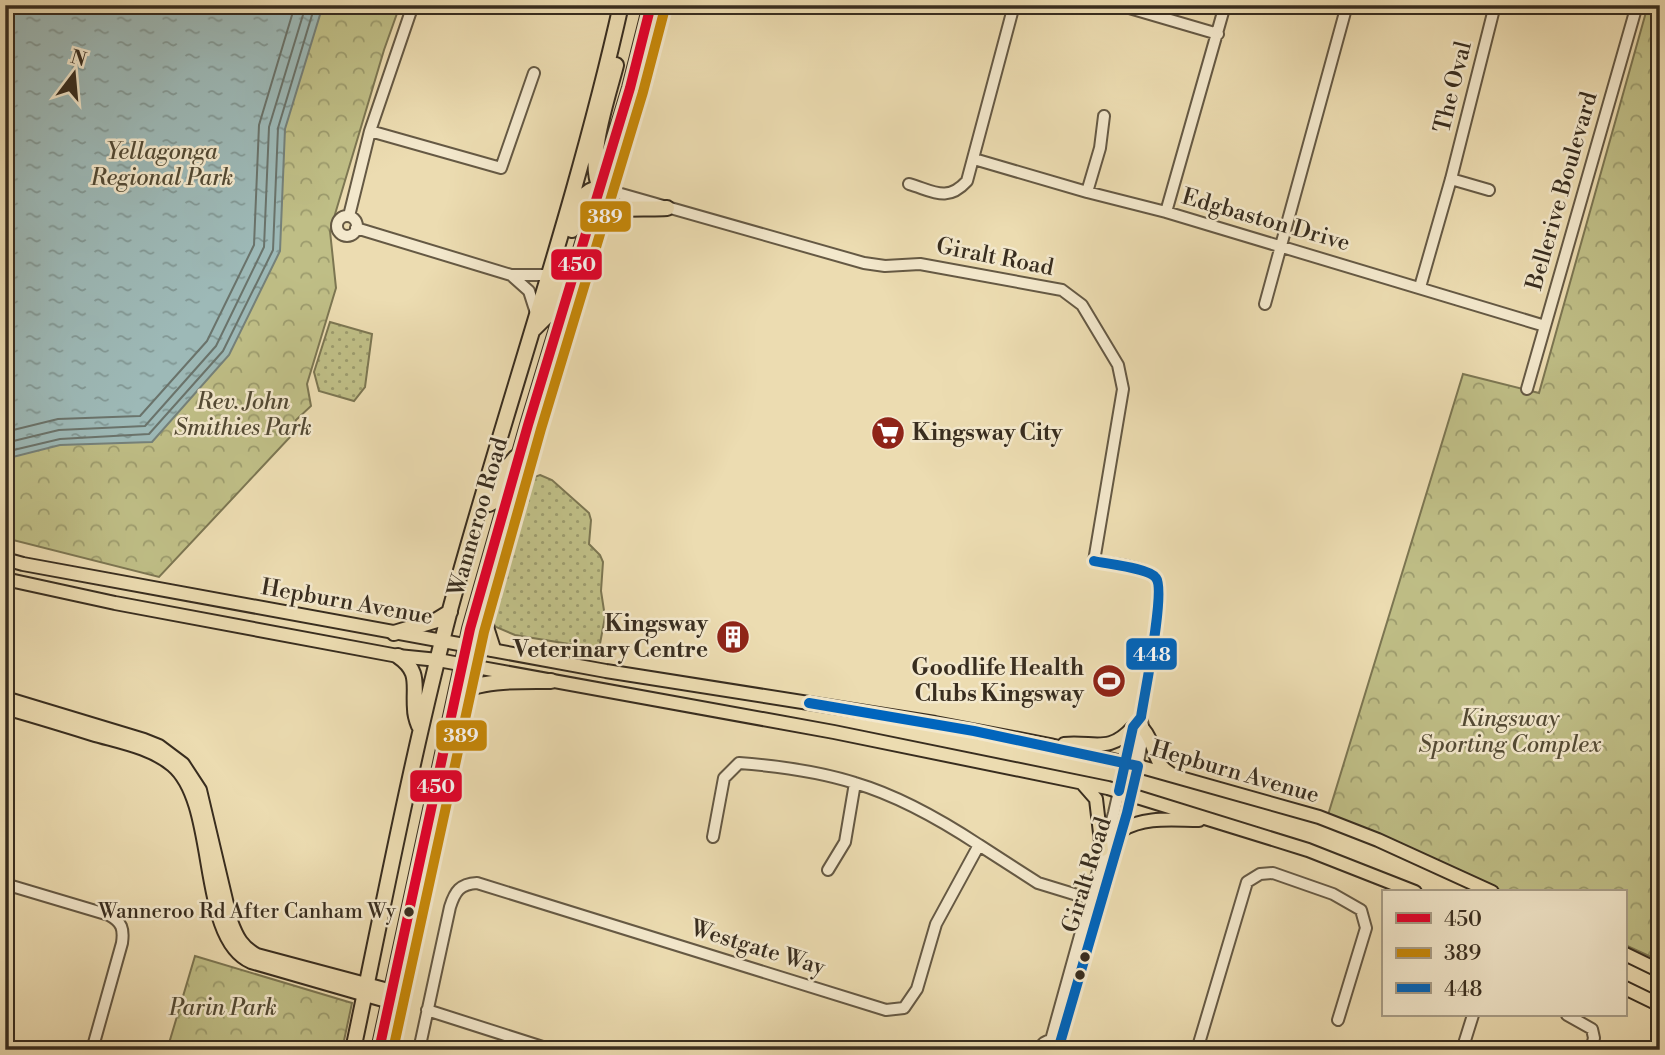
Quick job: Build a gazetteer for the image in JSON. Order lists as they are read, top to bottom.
{
  "streets": {
    "highway": ["Wanneroo Road"],
    "main road": ["Hepburn Avenue"],
    "street": [
      "The Oval",
      "Bellerive Boulevard",
      "Edgbaston Drive",
      "Giralt Road",
      "Westgate Way"
    ]
  },
  "crossings": [
    ["The Oval", "Edgbaston Drive"],
    ["Bellerive Boulevard", "Edgbaston Drive"],
    ["Giralt Road", "Wanneroo Road"],
    ["Giralt Road", "Hepburn Avenue"],
    ["Wanneroo Road", "Hepburn Avenue"]
  ],
  "parks": [
    "Yellagonga Regional Park",
    "Rev. John Smithies Park",
    "Kingsway Sporting Complex",
    "Parin Park"
  ],
  "places": {
    "supermarket": ["Kingsway City"],
    "building": ["Kingsway Veterinary Centre"],
    "sports": ["Goodlife Health Clubs Kingsway"],
    "other": ["Wanneroo Rd After Canham Wy"]
  },
  "lines": ["transit line 450", "transit line 389", "transit line 448"],
  "legend": ["450", "389", "448"],
  "north": "top"
}
